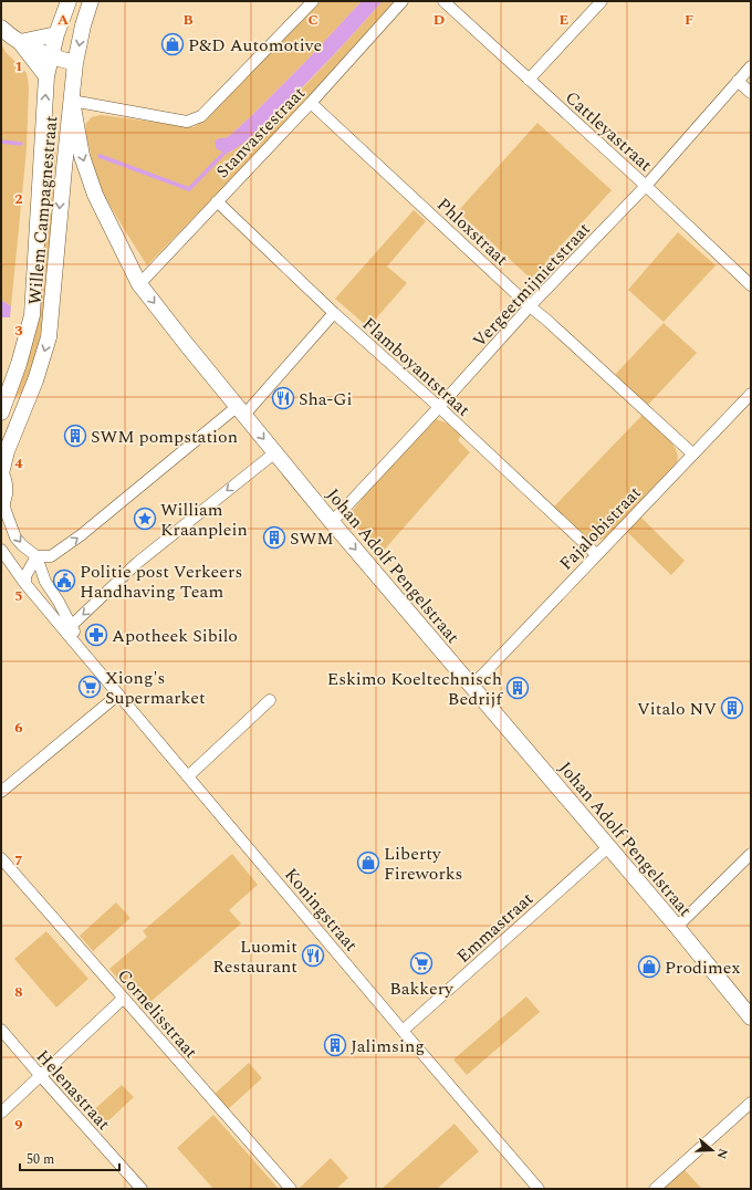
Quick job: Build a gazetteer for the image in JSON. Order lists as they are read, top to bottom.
{
  "streets": {
    "main road": ["Willem Campagnestraat", "Johan Adolf Pengelstraat"],
    "street": [
      "Cattleyastraat",
      "Stanvastestraat",
      "Phloxstraat",
      "Vergeetmijnietstraat",
      "Flamboyantstraat",
      "Fajalobistraat",
      "Koningstraat",
      "Emmastraat",
      "Cornelisstraat",
      "Helenastraat"
    ]
  },
  "crossings": [
    ["Cattleyastraat", "Vergeetmijnietstraat"],
    ["Stanvastestraat", "Phloxstraat"],
    ["Stanvastestraat", "Flamboyantstraat"],
    ["Stanvastestraat", "Johan Adolf Pengelstraat"],
    ["Willem Campagnestraat", "Johan Adolf Pengelstraat"],
    ["Phloxstraat", "Vergeetmijnietstraat"],
    ["Phloxstraat", "Fajalobistraat"],
    ["Vergeetmijnietstraat", "Flamboyantstraat"],
    ["Vergeetmijnietstraat", "Johan Adolf Pengelstraat"],
    ["Flamboyantstraat", "Fajalobistraat"],
    ["Fajalobistraat", "Johan Adolf Pengelstraat"],
    ["Johan Adolf Pengelstraat", "Emmastraat"],
    ["Koningstraat", "Emmastraat"]
  ],
  "one_way": ["Johan Adolf Pengelstraat"],
  "places": {
    "shop": ["P&D Automotive", "Liberty Fireworks", "Prodimex"],
    "restaurant": ["Sha-Gi", "Luomit Restaurant"],
    "building": [
      "SWM pompstation",
      "SWM",
      "Eskimo Koeltechnisch Bedrijf",
      "Vitalo NV",
      "Jalimsing"
    ],
    "place": ["William Kraanplein"],
    "public building": ["Politie post Verkeers Handhaving Team"],
    "pharmacy": ["Apotheek Sibilo"],
    "supermarket": ["Xiong's Supermarket", "Bakkery"]
  },
  "scale_bar": "50 m",
  "north": "right",
  "grid": {
    "columns": [
      "A",
      "B",
      "C",
      "D",
      "E",
      "F"
    ],
    "rows": [
      "1",
      "2",
      "3",
      "4",
      "5",
      "6",
      "7",
      "8",
      "9"
    ]
  }
}
